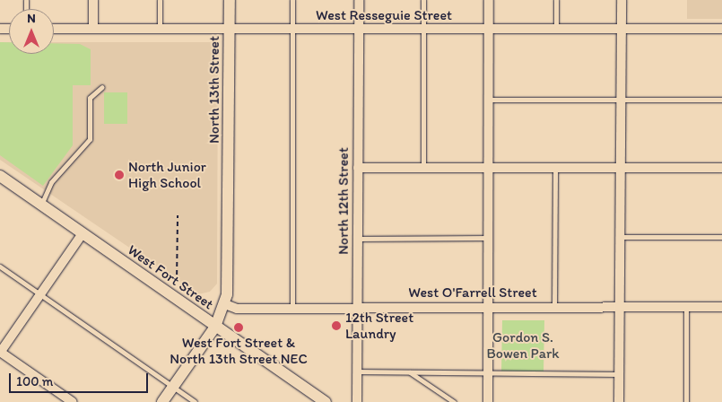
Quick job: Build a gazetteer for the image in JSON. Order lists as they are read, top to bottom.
{
  "streets": {
    "street": [
      "West Resseguie Street",
      "North 13th Street",
      "North 12th Street",
      "West Fort Street",
      "West O'Farrell Street"
    ]
  },
  "crossings": [
    ["West Resseguie Street", "North 13th Street"],
    ["West Resseguie Street", "North 12th Street"],
    ["North 13th Street", "West Fort Street"],
    ["North 13th Street", "West O'Farrell Street"],
    ["North 12th Street", "West O'Farrell Street"]
  ],
  "parks": ["Gordon S. Bowen Park"],
  "places": ["North Junior High School", "12th Street Laundry", "West Fort Street & North 13th Street NEC"],
  "scale_bar": "100 m",
  "north": "top"
}
